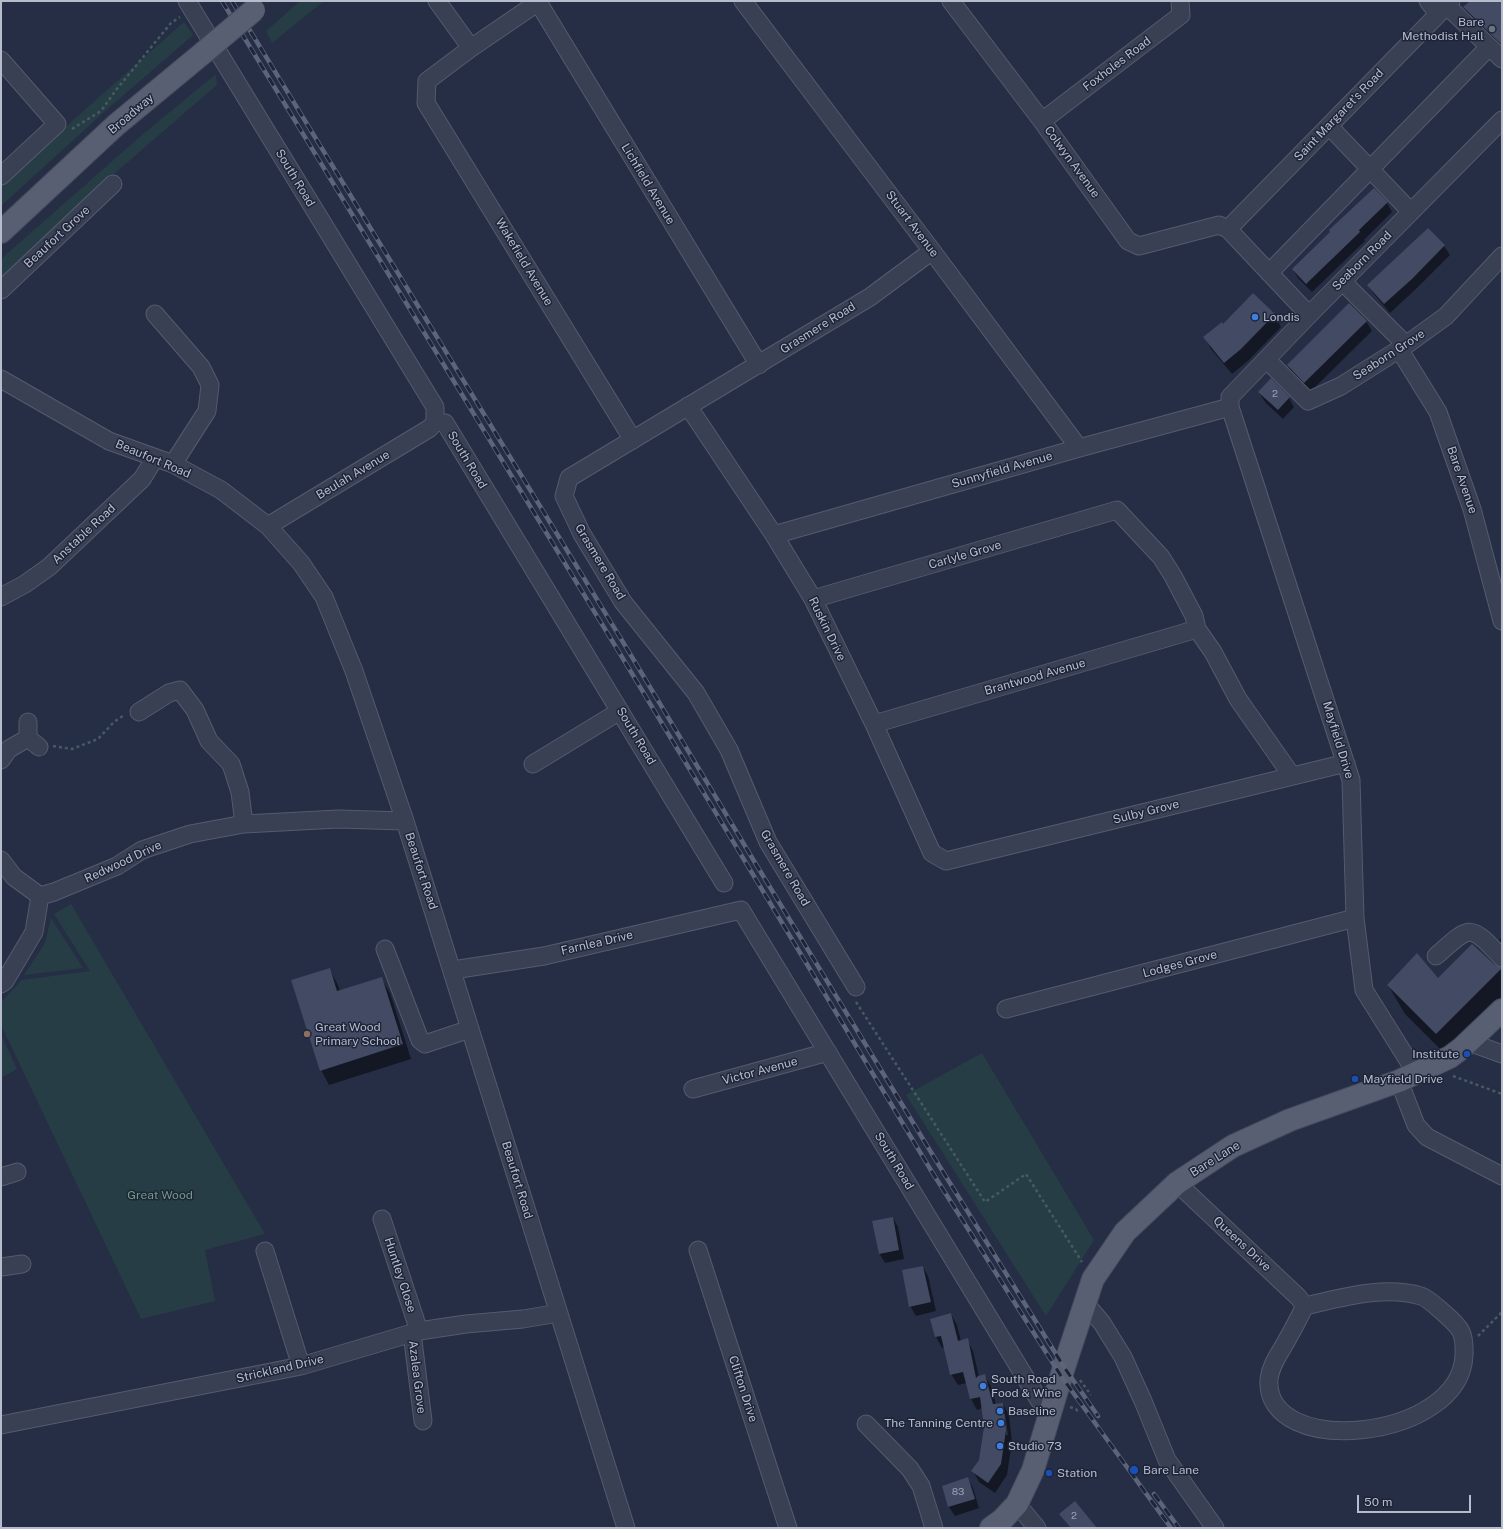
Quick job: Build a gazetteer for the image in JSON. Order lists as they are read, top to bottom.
{
  "streets": {
    "main road": ["Broadway", "Bare Lane"],
    "street": [
      "Foxholes Road",
      "Saint Margaret's Road",
      "Colwyn Avenue",
      "South Road",
      "Lichfield Avenue",
      "Stuart Avenue",
      "Beaufort Grove",
      "Seaborn Road",
      "Wakefield Avenue",
      "Grasmere Road",
      "Seaborn Grove",
      "Beaufort Road",
      "Sunnyfield Avenue",
      "Beulah Avenue",
      "Bare Avenue",
      "Anstable Road",
      "Carlyle Grove",
      "Ruskin Drive",
      "Brantwood Avenue",
      "Mayfield Drive",
      "Sulby Grove",
      "Redwood Drive",
      "Farnlea Drive",
      "Lodges Grove",
      "Victor Avenue",
      "Queens Drive",
      "Huntley Close",
      "Strickland Drive",
      "Azalea Grove",
      "Clifton Drive"
    ]
  },
  "crossings": [
    ["Foxholes Road", "Colwyn Avenue"],
    ["Saint Margaret's Road", "Colwyn Avenue"],
    ["South Road", "Beulah Avenue"],
    ["South Road", "Farnlea Drive"],
    ["South Road", "Victor Avenue"],
    ["South Road", "Bare Lane"],
    ["Lichfield Avenue", "Grasmere Road"],
    ["Stuart Avenue", "Grasmere Road"],
    ["Stuart Avenue", "Sunnyfield Avenue"],
    ["Seaborn Road", "Seaborn Grove"],
    ["Seaborn Road", "Sunnyfield Avenue"],
    ["Seaborn Road", "Bare Avenue"],
    ["Seaborn Road", "Mayfield Drive"],
    ["Wakefield Avenue", "Grasmere Road"],
    ["Grasmere Road", "Ruskin Drive"],
    ["Seaborn Grove", "Bare Avenue"],
    ["Beaufort Road", "Beulah Avenue"],
    ["Beaufort Road", "Anstable Road"],
    ["Beaufort Road", "Redwood Drive"],
    ["Beaufort Road", "Farnlea Drive"],
    ["Beaufort Road", "Strickland Drive"],
    ["Sunnyfield Avenue", "Ruskin Drive"],
    ["Sunnyfield Avenue", "Mayfield Drive"],
    ["Carlyle Grove", "Ruskin Drive"],
    ["Carlyle Grove", "Brantwood Avenue"],
    ["Ruskin Drive", "Brantwood Avenue"],
    ["Ruskin Drive", "Sulby Grove"],
    ["Mayfield Drive", "Sulby Grove"],
    ["Mayfield Drive", "Lodges Grove"],
    ["Mayfield Drive", "Bare Lane"],
    ["Bare Lane", "Queens Drive"],
    ["Huntley Close", "Strickland Drive"],
    ["Huntley Close", "Azalea Grove"],
    ["Strickland Drive", "Azalea Grove"]
  ],
  "parks": ["Great Wood"],
  "places": [
    "Bare Methodist Hall",
    "Londis",
    "Great Wood Primary School",
    "Institute",
    "Mayfield Drive",
    "South Road Food & Wine",
    "Baseline",
    "The Tanning Centre",
    "Studio 73",
    "Bare Lane",
    "Station"
  ],
  "house_numbers": ["2", "83", "2"],
  "scale_bar": "50 m"
}
